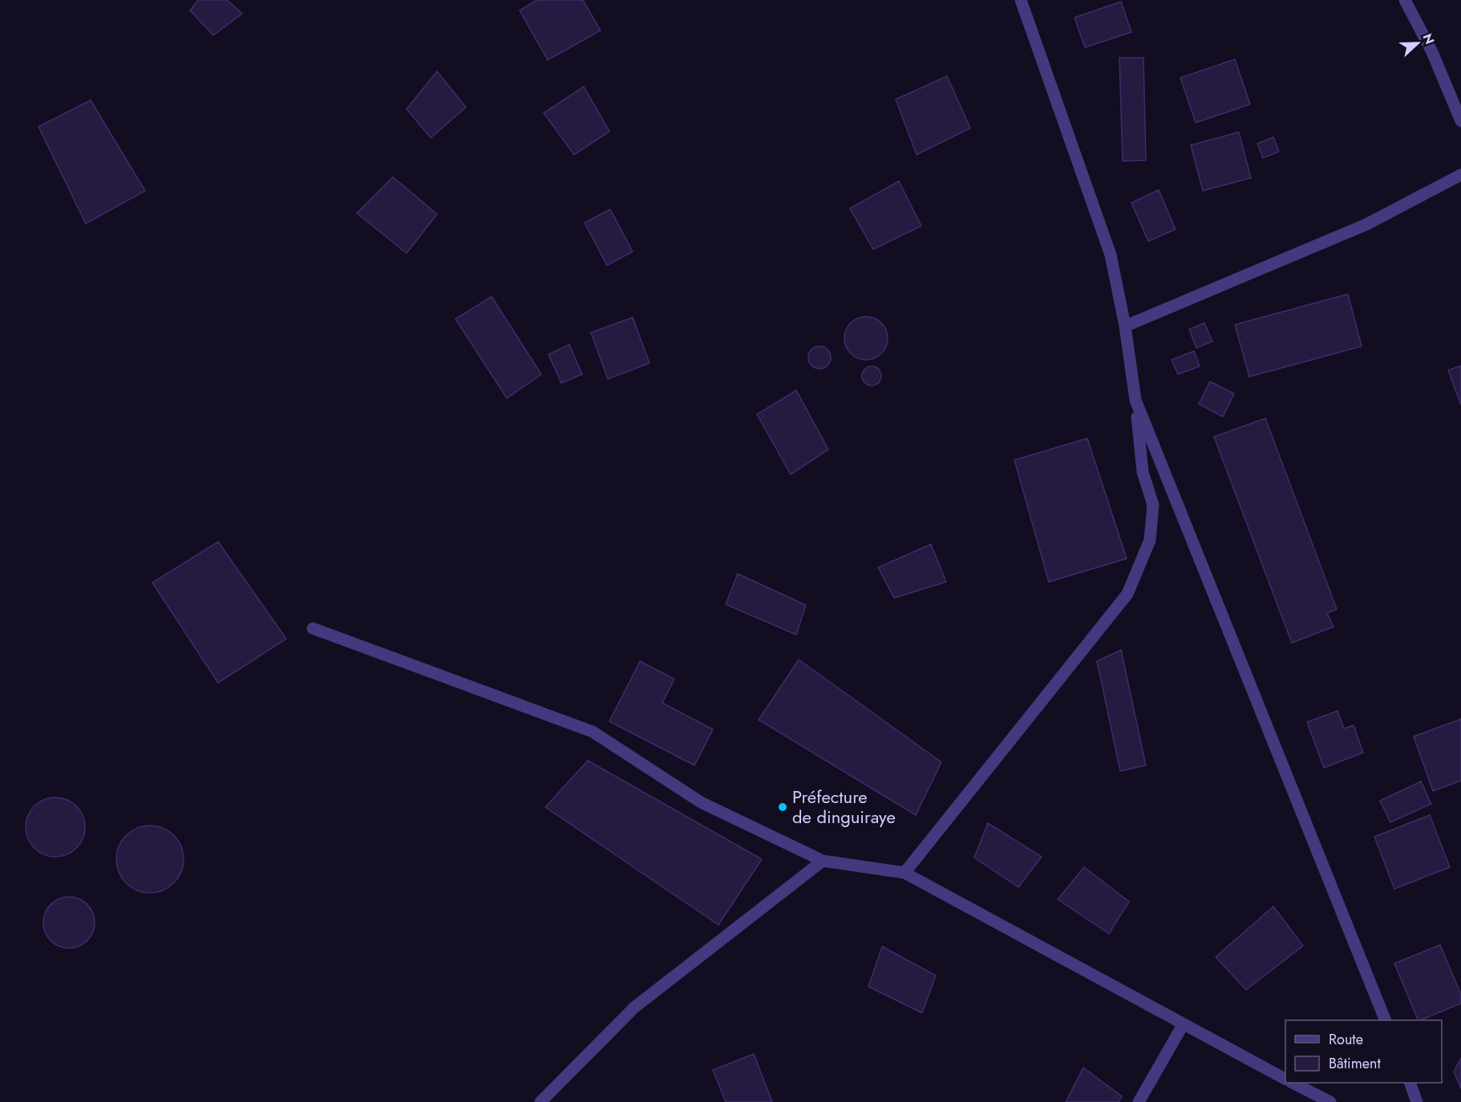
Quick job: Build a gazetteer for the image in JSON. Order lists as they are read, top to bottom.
{
  "places": ["Préfecture de dinguiraye"],
  "legend": ["Route", "Bâtiment"],
  "north": "right"
}
